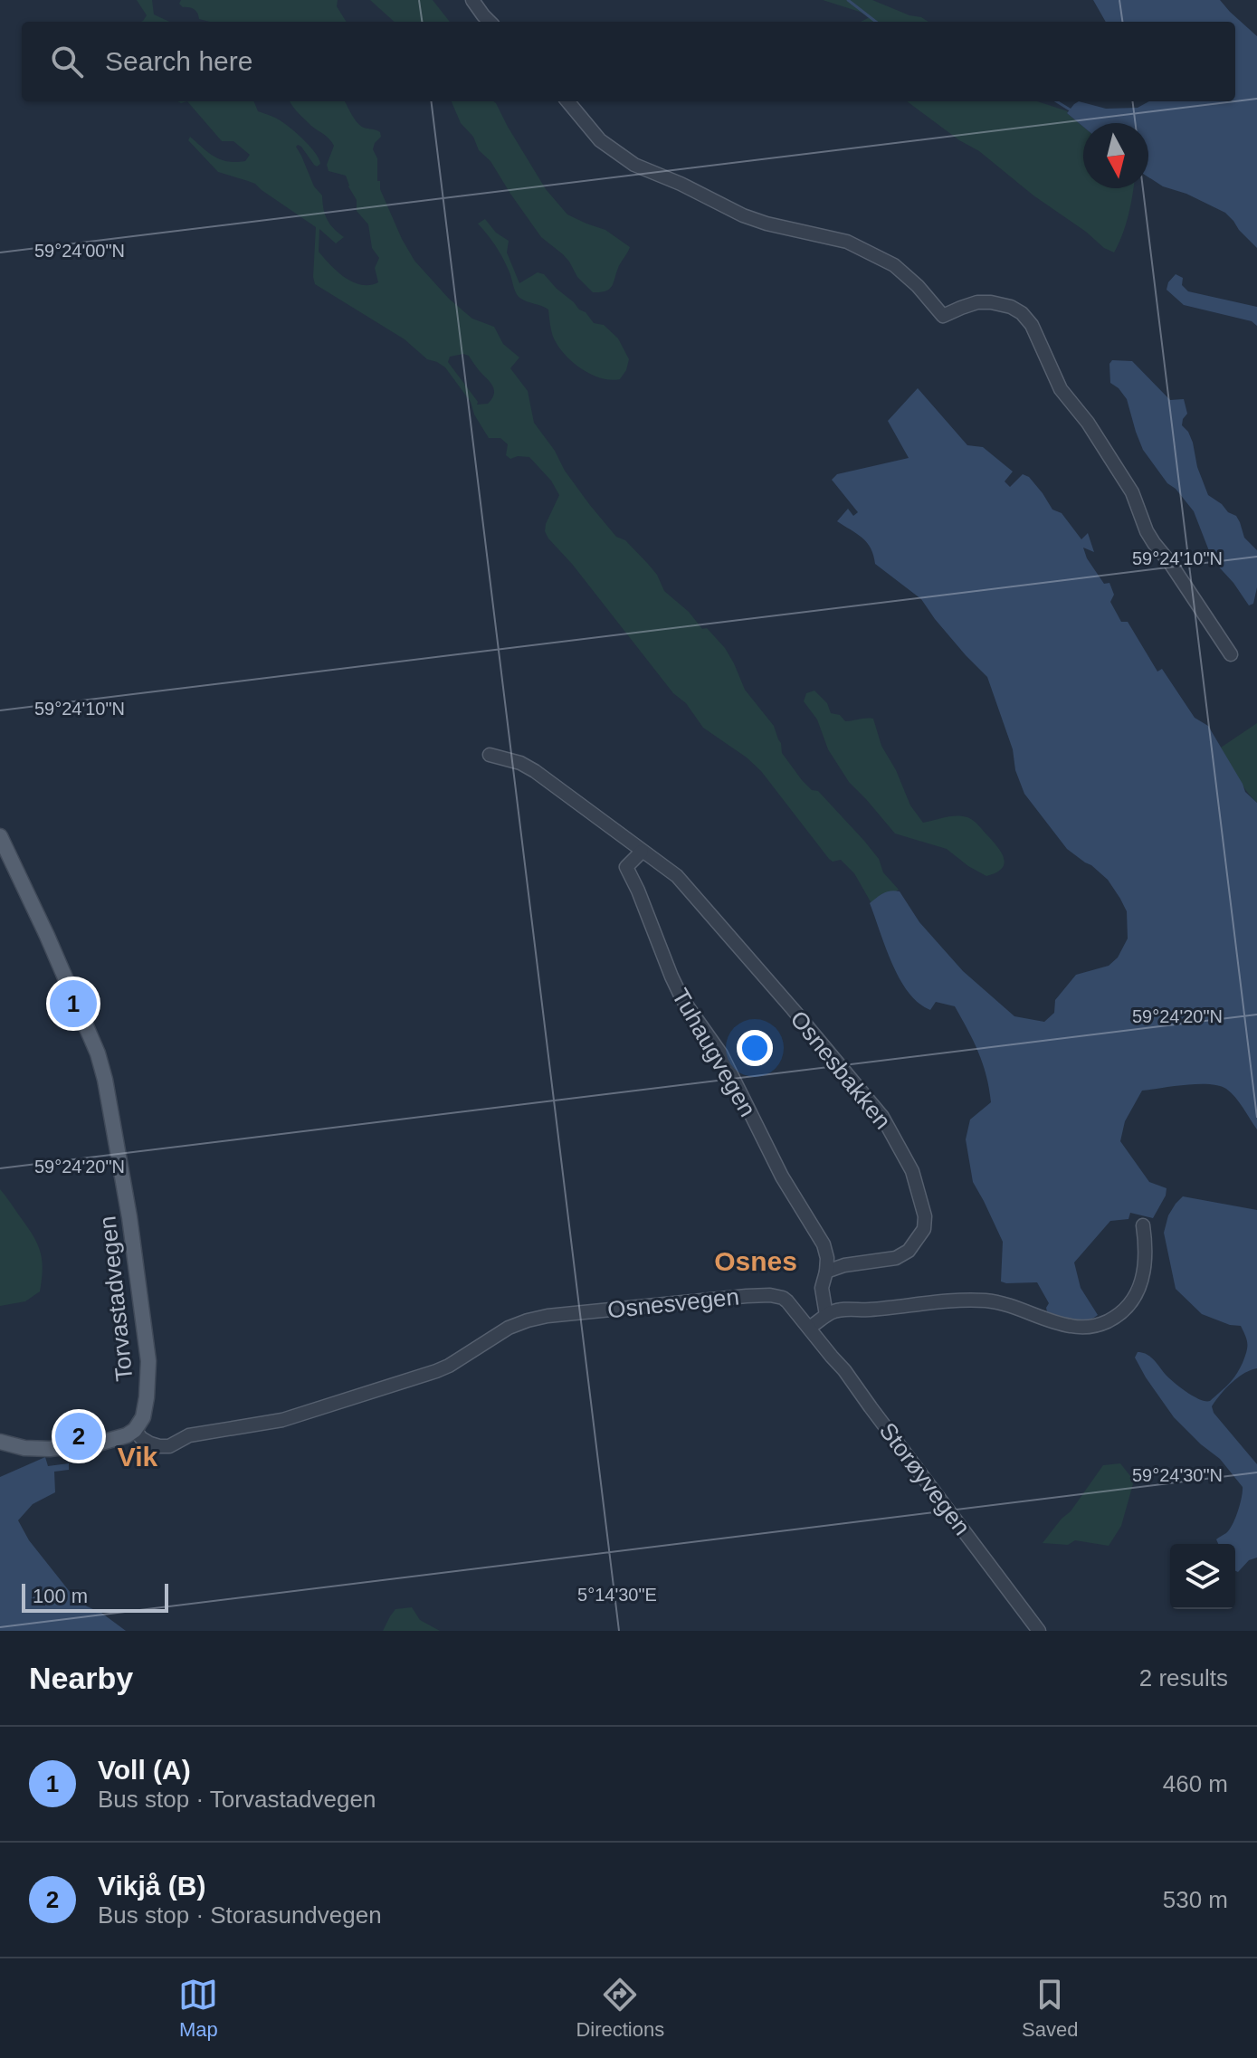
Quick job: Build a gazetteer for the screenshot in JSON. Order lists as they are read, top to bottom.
{
  "streets": {
    "main road": ["Torvastadvegen"],
    "street": [
      "Tuhaugvegen",
      "Osnesbakken",
      "Osnesvegen",
      "Storøyvegen"
    ]
  },
  "crossings": [
    ["Tuhaugvegen", "Osnesbakken"],
    ["Torvastadvegen", "Osnesvegen"],
    ["Osnesvegen", "Storøyvegen"]
  ],
  "districts": ["Osnes", "Vik"],
  "scale_bar": "100 m",
  "north": "bottom",
  "page": {
    "search": "Search here",
    "pins": ["1", "2"],
    "scale": "100 m",
    "heading": ["Nearby", "2 results"],
    "list": [
      {
        "mark": "1",
        "name": "Voll (A)",
        "note": "Bus stop · Torvastadvegen",
        "value": "460 m"
      },
      {
        "mark": "2",
        "name": "Vikjå (B)",
        "note": "Bus stop · Storasundvegen",
        "value": "530 m"
      }
    ],
    "nav": ["Map", "Directions", "Saved"]
  },
  "coordinates": [
    "59°24'00\"N",
    "59°24'10\"N",
    "59°24'20\"N",
    "59°24'30\"N",
    "5°14'30\"E"
  ]
}
